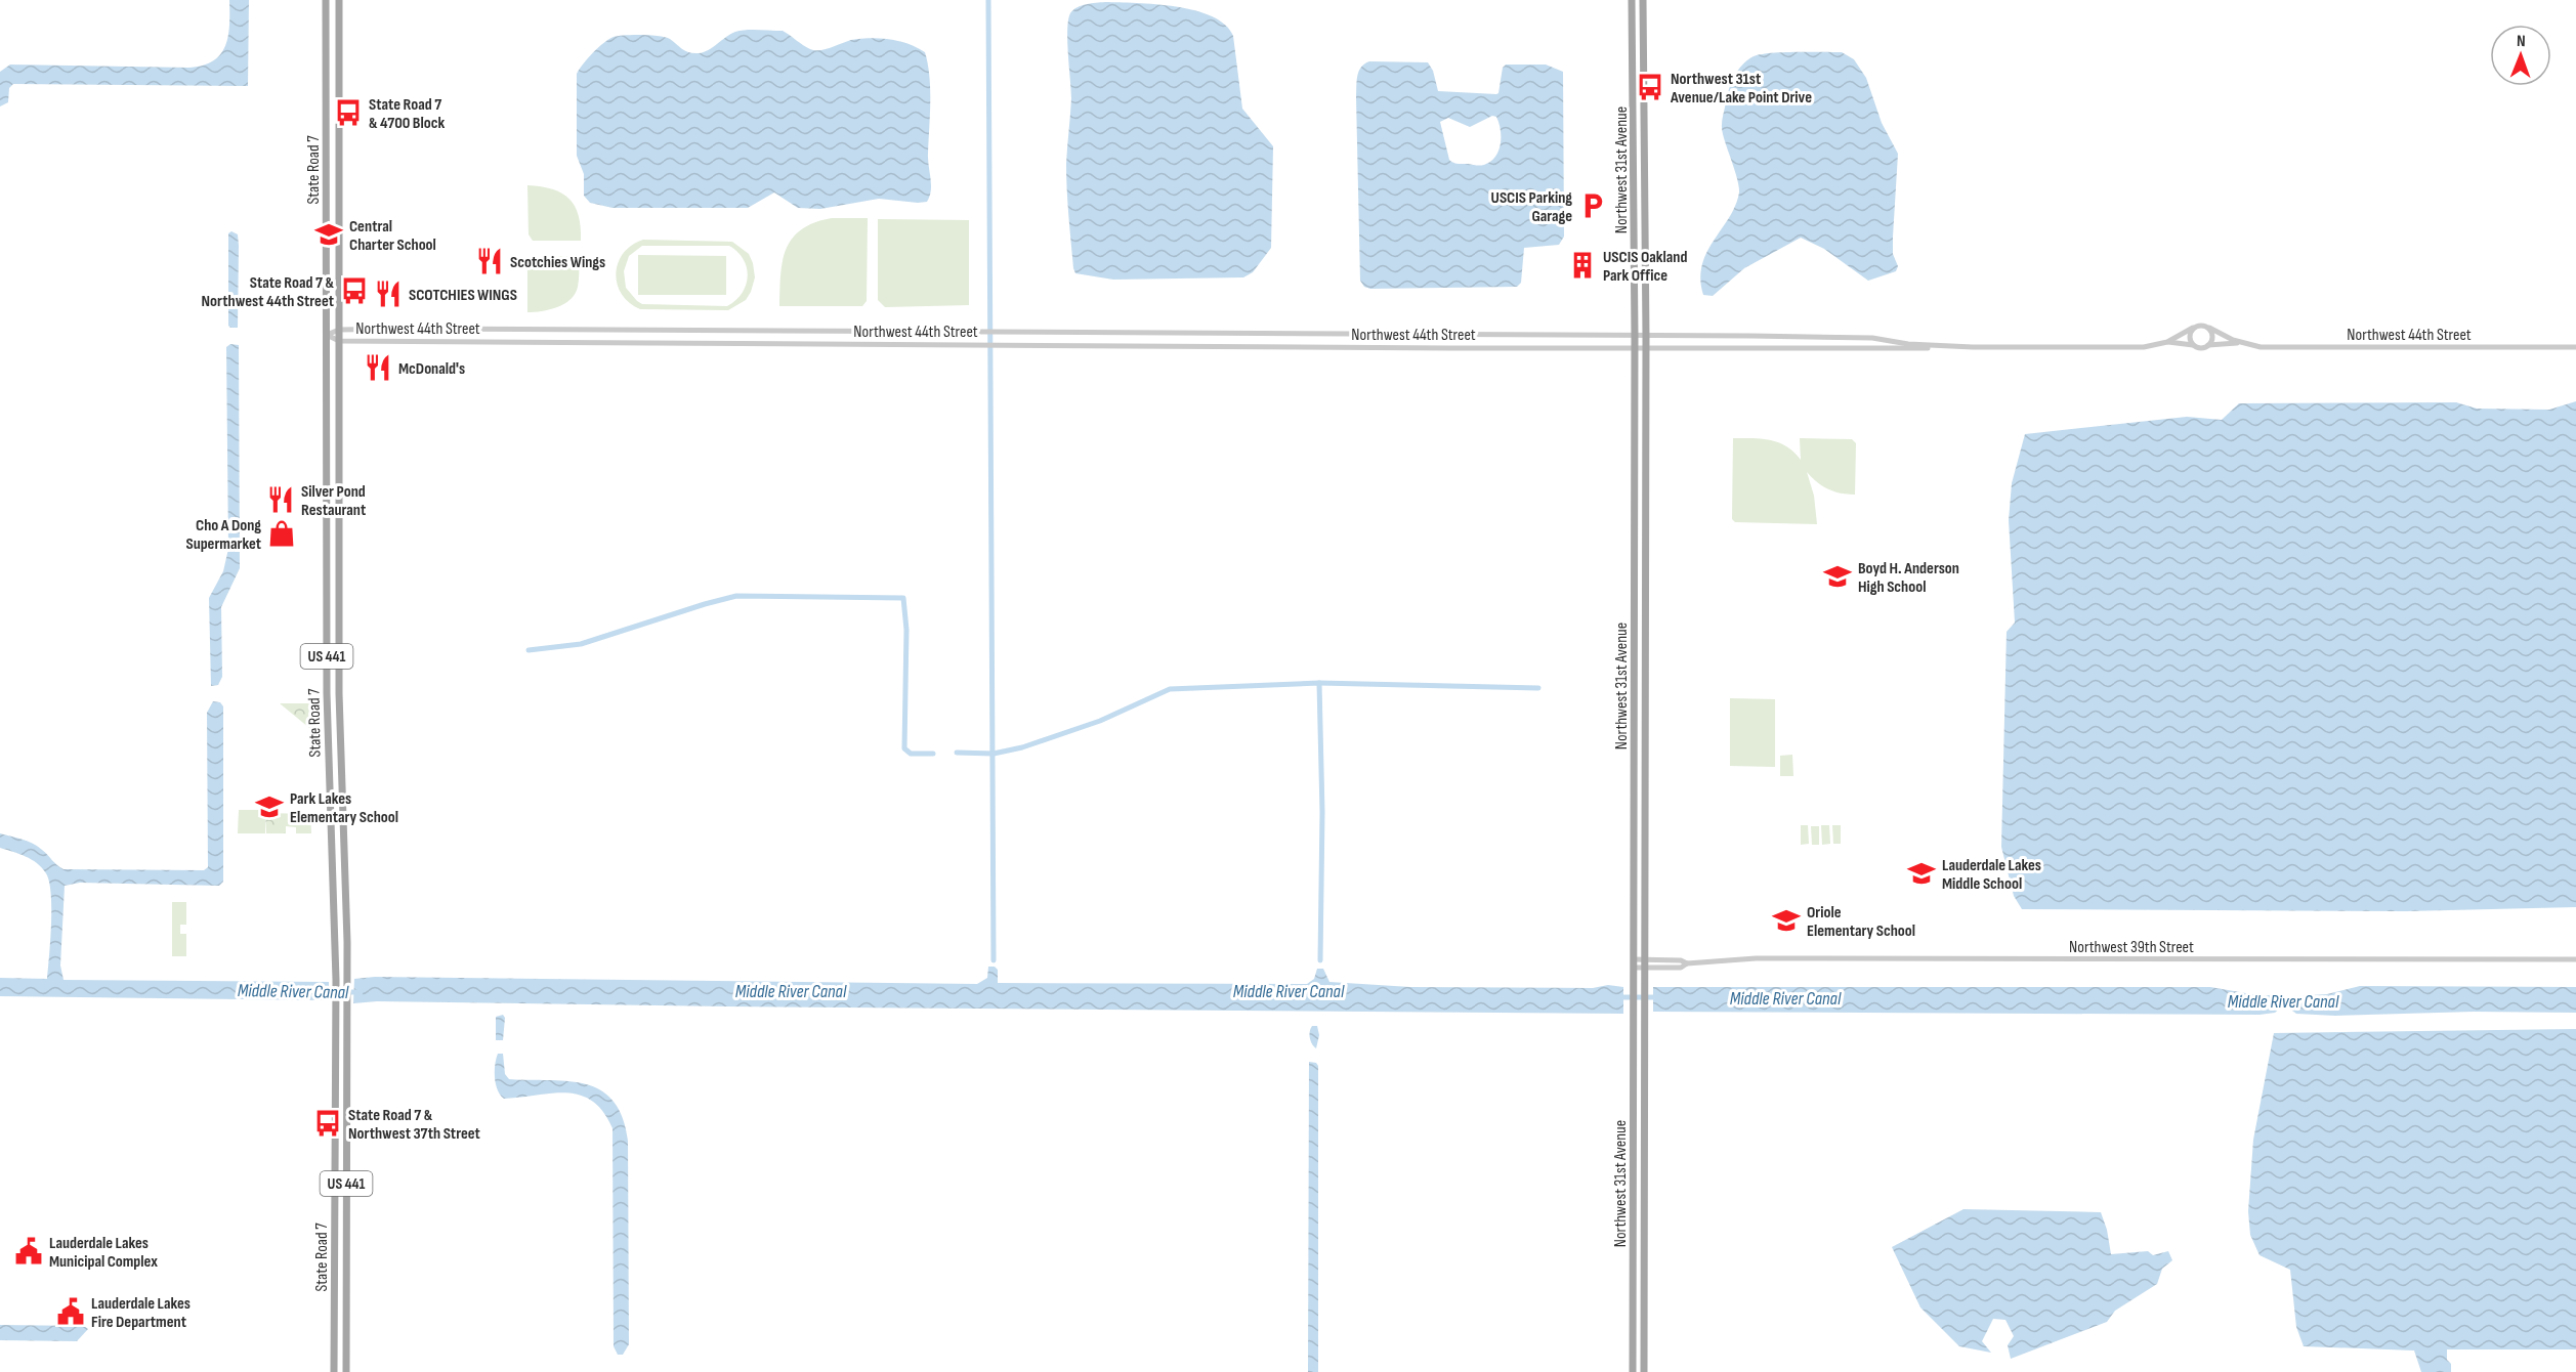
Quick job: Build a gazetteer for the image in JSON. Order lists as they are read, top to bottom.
{
  "streets": {
    "main road": ["State Road 7", "Northwest 31st Avenue", "US 441"],
    "street": ["Northwest 44th Street", "Northwest 39th Street"]
  },
  "crossings": [
    ["State Road 7", "Northwest 44th Street"],
    ["Northwest 31st Avenue", "Northwest 44th Street"],
    ["Northwest 31st Avenue", "Northwest 39th Street"]
  ],
  "water": ["Middle River Canal"],
  "places": {
    "bus stop": [
      "Northwest 31st Avenue/Lake Point Drive",
      "State Road 7 & 4700 Block",
      "State Road 7 & Northwest 44th Street",
      "State Road 7 & Northwest 37th Street"
    ],
    "parking": ["USCIS Parking Garage"],
    "school or university": [
      "Central Charter School",
      "Boyd H. Anderson High School",
      "Park Lakes Elementary School",
      "Lauderdale Lakes Middle School",
      "Oriole Elementary School"
    ],
    "restaurant": [
      "Scotchies Wings",
      "SCOTCHIES WINGS",
      "McDonald's",
      "Silver Pond Restaurant"
    ],
    "building": ["USCIS Oakland Park Office"],
    "shop": ["Cho A Dong Supermarket"],
    "public building": ["Lauderdale Lakes Municipal Complex", "Lauderdale Lakes Fire Department"]
  },
  "north": "top"
}
